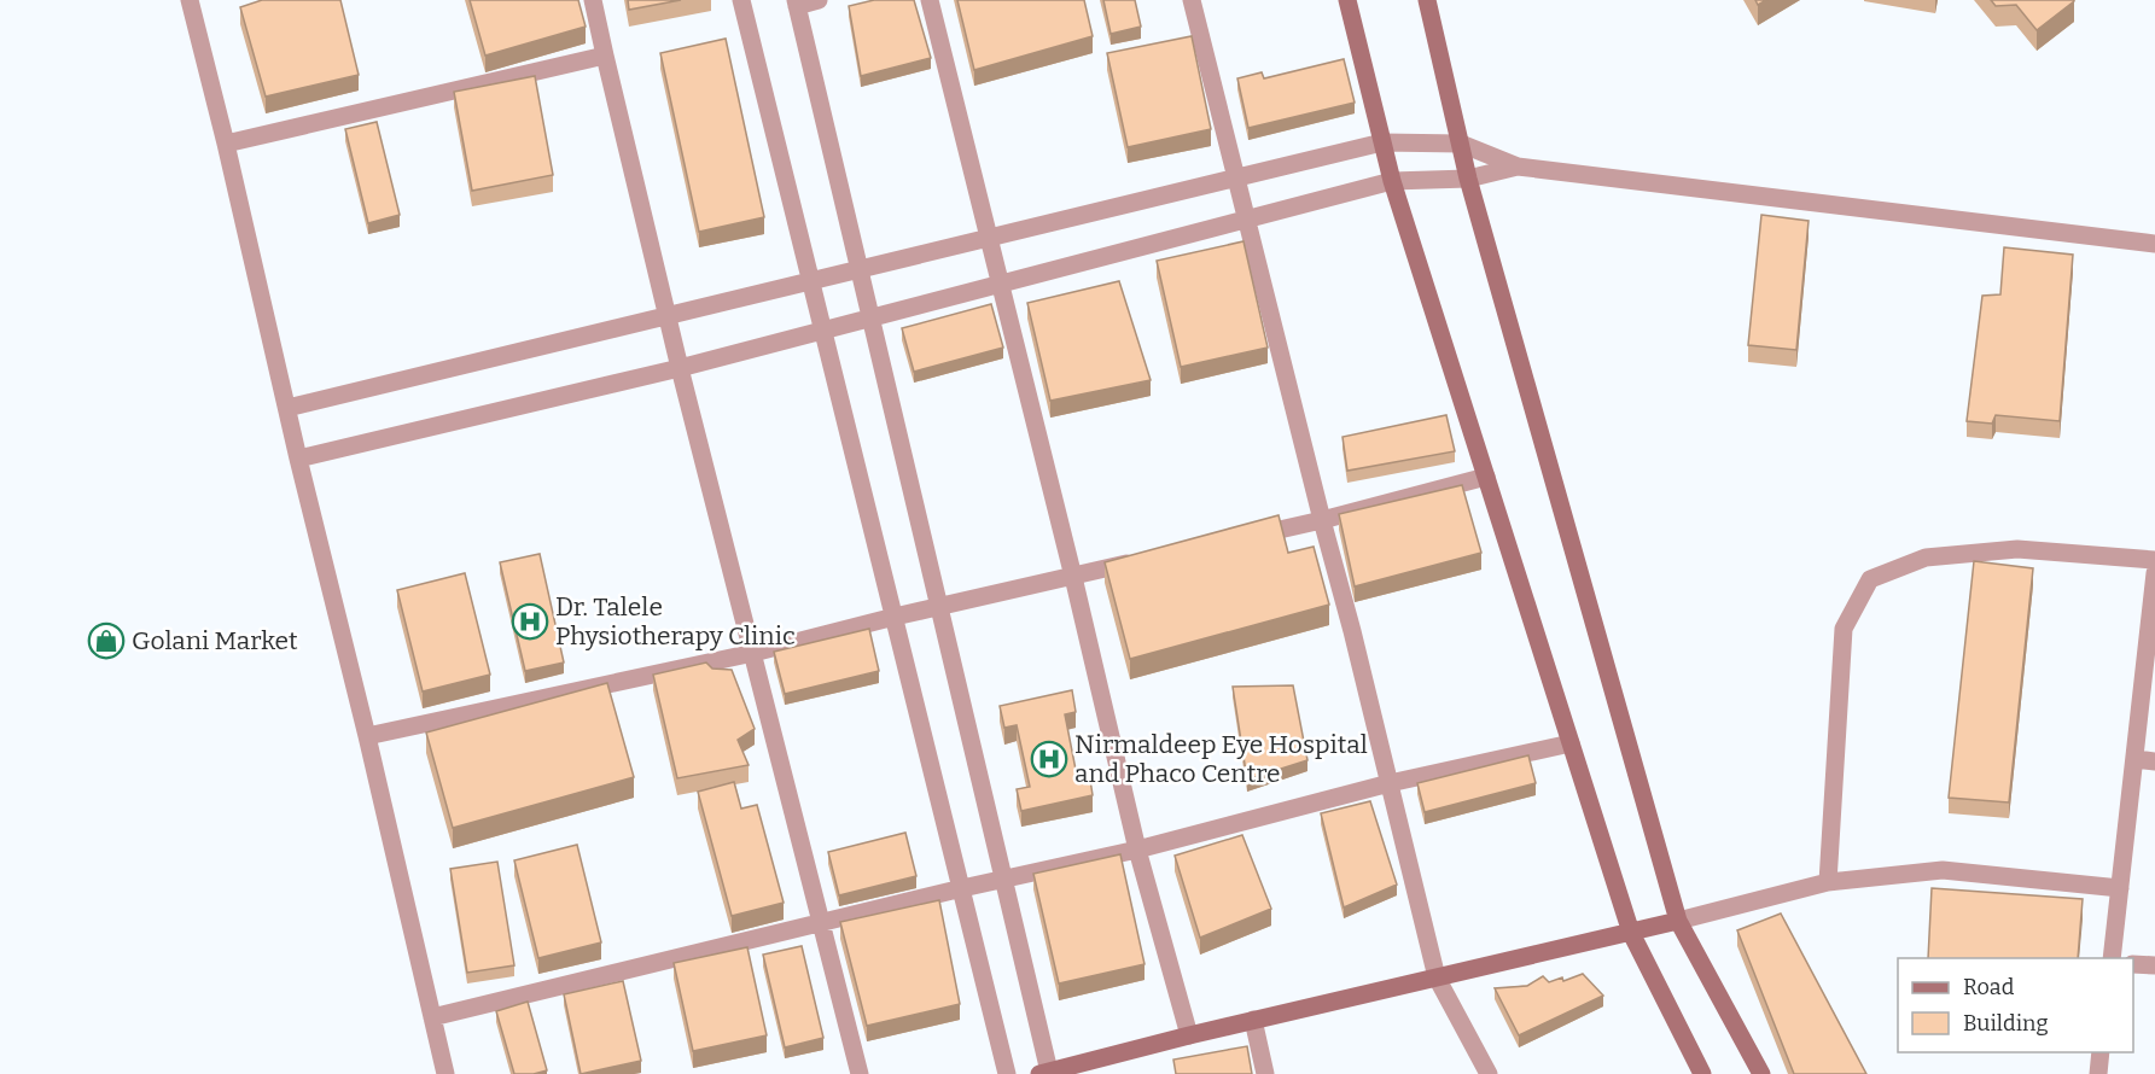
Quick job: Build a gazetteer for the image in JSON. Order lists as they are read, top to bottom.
{
  "places": {
    "hospital": ["Dr. Talele Physiotherapy Clinic", "Nirmaldeep Eye Hospital and Phaco Centre"],
    "shop": ["Golani Market"]
  },
  "legend": ["Road", "Building"]
}
